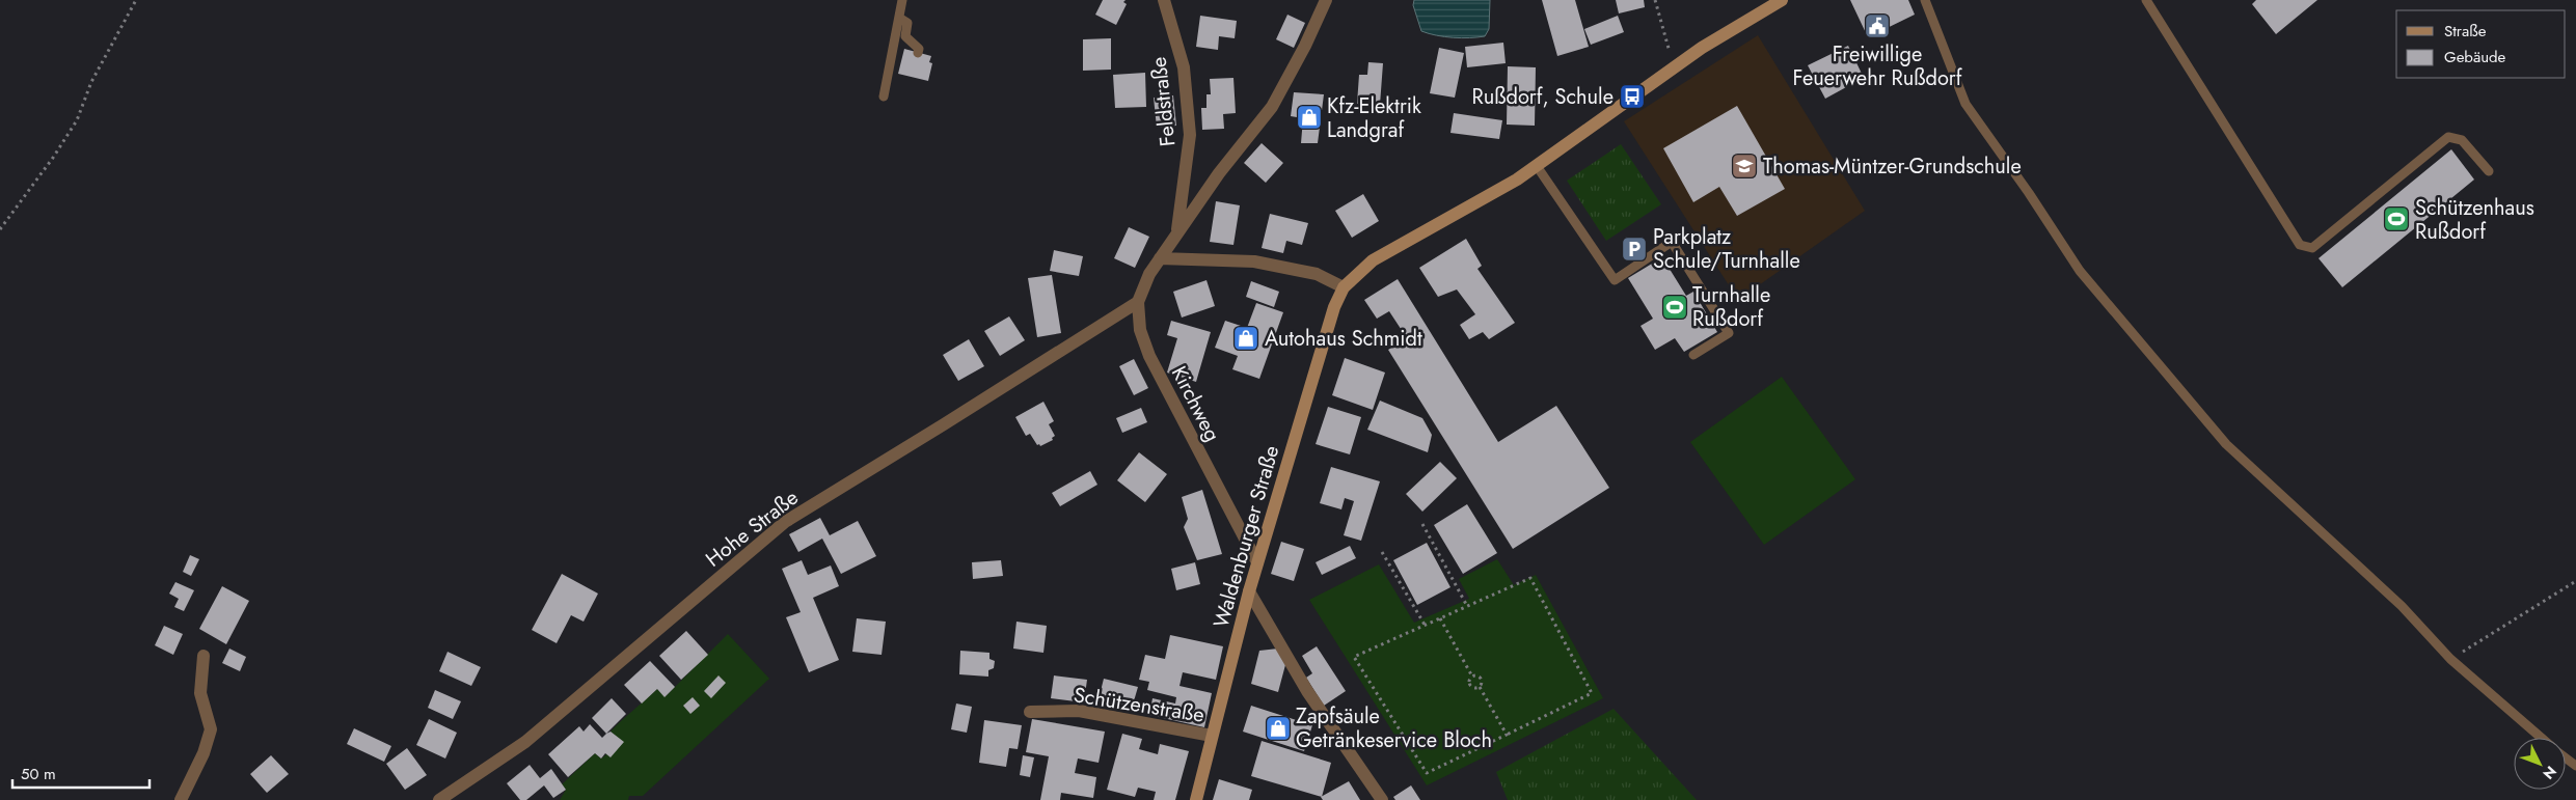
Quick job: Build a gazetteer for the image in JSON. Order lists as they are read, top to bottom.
{
  "streets": {
    "main road": ["Waldenburger Straße"],
    "street": [
      "Feldstraße",
      "Kirchweg",
      "Hohe Straße",
      "Schützenstraße"
    ]
  },
  "crossings": [
    ["Feldstraße", "Kirchweg"],
    ["Kirchweg", "Hohe Straße"],
    ["Kirchweg", "Waldenburger Straße"],
    ["Waldenburger Straße", "Schützenstraße"]
  ],
  "places": {
    "public building": ["Freiwillige Feuerwehr Rußdorf"],
    "bus stop": ["Rußdorf, Schule"],
    "shop": ["Kfz-Elektrik Landgraf", "Autohaus Schmidt", "Zapfsäule Getränkeservice Bloch"],
    "school or university": ["Thomas-Müntzer-Grundschule"],
    "sports": ["Schützenhaus Rußdorf", "Turnhalle Rußdorf"],
    "parking": ["Parkplatz Schule/Turnhalle"]
  },
  "legend": ["Straße", "Gebäude"],
  "scale_bar": "50 m",
  "north": "bottom right"
}
